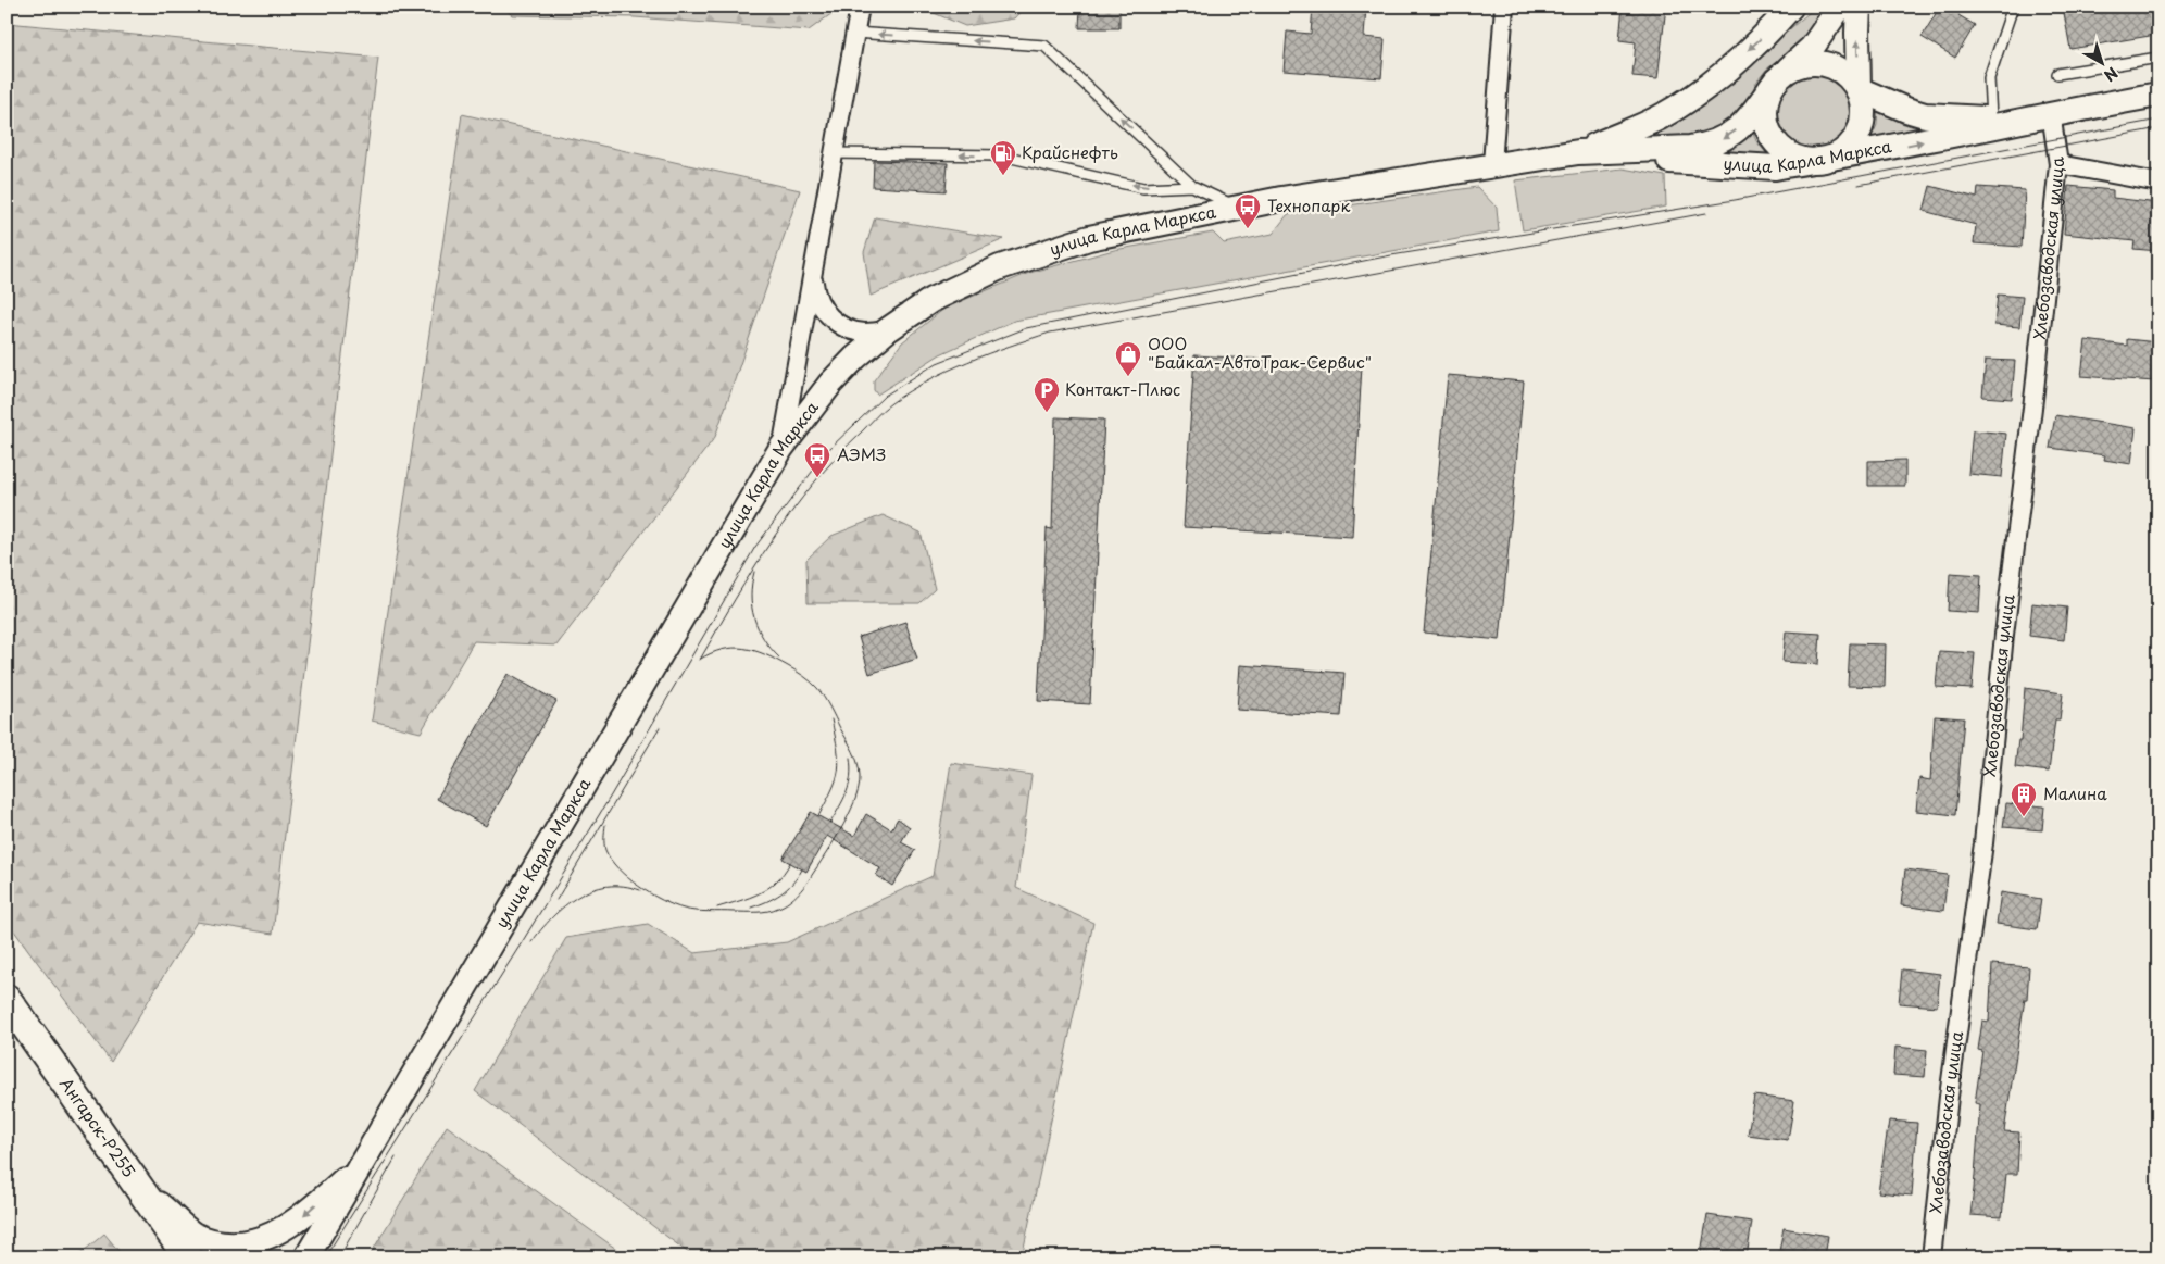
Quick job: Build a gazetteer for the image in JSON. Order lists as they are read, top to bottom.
{
  "streets": {
    "main road": ["Ангарск-Р255"],
    "street": ["улица Карла Маркса", "Хлебозаводская улица"]
  },
  "crossings": [
    ["улица Карла Маркса", "Хлебозаводская улица"]
  ],
  "places": {
    "fuel station": ["Крайснефть"],
    "bus stop": ["Технопарк", "АЭМЗ"],
    "shop": ["ООО \"Байкал-АвтоТрак-Сервис\""],
    "parking": ["Контакт-Плюс"],
    "building": ["Малина"]
  },
  "north": "bottom right"
}
